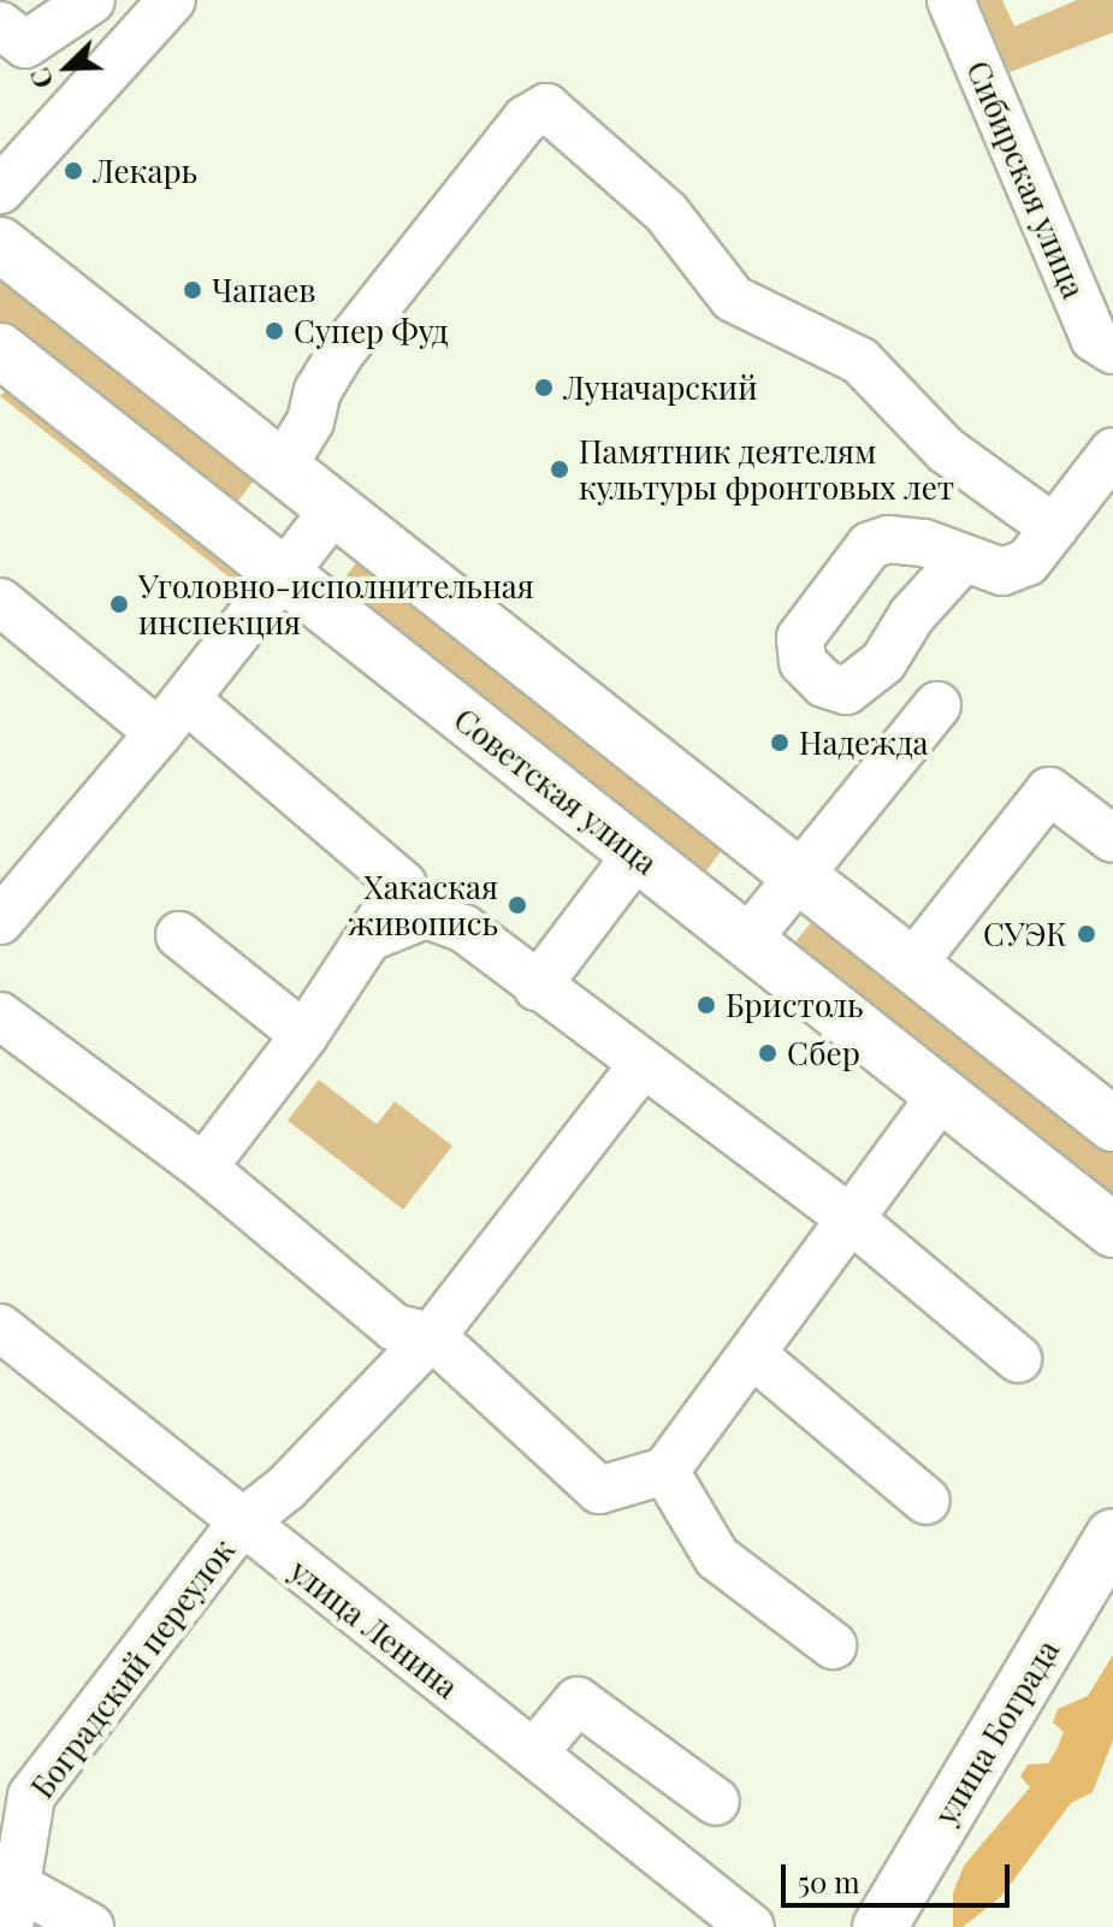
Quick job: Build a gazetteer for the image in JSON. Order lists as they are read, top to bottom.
{
  "streets": {
    "main road": ["Советская улица", "улица Бограда"],
    "street": ["Сибирская улица", "улица Ленина", "Боградский переулок"]
  },
  "crossings": [
    ["улица Ленина", "Боградский переулок"]
  ],
  "places": [
    "Лекарь",
    "Чапаев",
    "Супер Фуд",
    "Луначарский",
    "Памятник деятелям культуры фронтовых лет",
    "Уголовно-исполнительная инспекция",
    "Надежда",
    "Хакаская живопись",
    "СУЭК",
    "Бристоль",
    "Сбер"
  ],
  "scale_bar": "50 m",
  "north": "bottom left"
}
